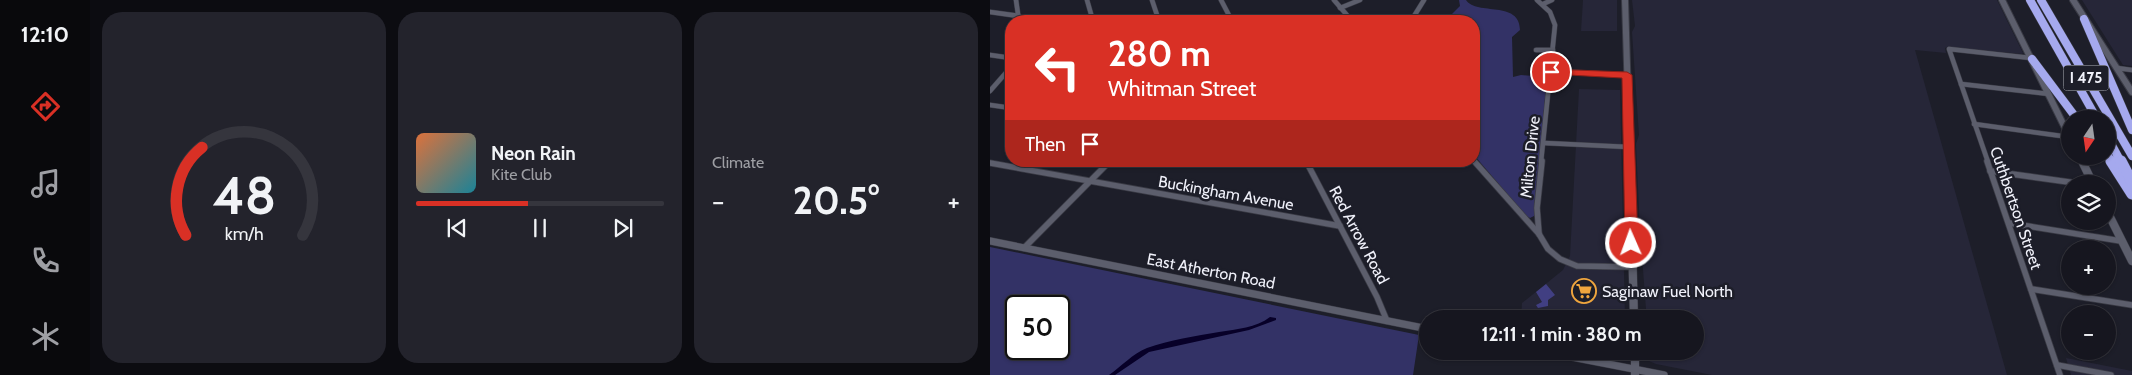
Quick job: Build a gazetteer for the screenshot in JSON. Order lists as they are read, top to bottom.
{
  "streets": {
    "highway": ["I 475"],
    "street": [
      "Milton Drive",
      "Buckingham Avenue",
      "Cuthbertson Street",
      "Red Arrow Road",
      "East Atherton Road"
    ]
  },
  "crossings": [
    ["Buckingham Avenue", "Red Arrow Road"],
    ["Red Arrow Road", "East Atherton Road"]
  ],
  "places": {
    "supermarket": ["Saginaw Fuel North"]
  },
  "north": "bottom",
  "page": {
    "tabs": "12:10",
    "tile": "Climate",
    "turn": ["280 m", "Whitman Street"],
    "map_buttons": ["+", "−"],
    "then": "Then",
    "song": ["Neon Rain", "Kite Club"],
    "heat": ["−", "20.5°", "+"],
    "limit": "50",
    "trip": "12:11 · 1 min · 380 m",
    "gauge": ["48", "km/h"]
  }
}
